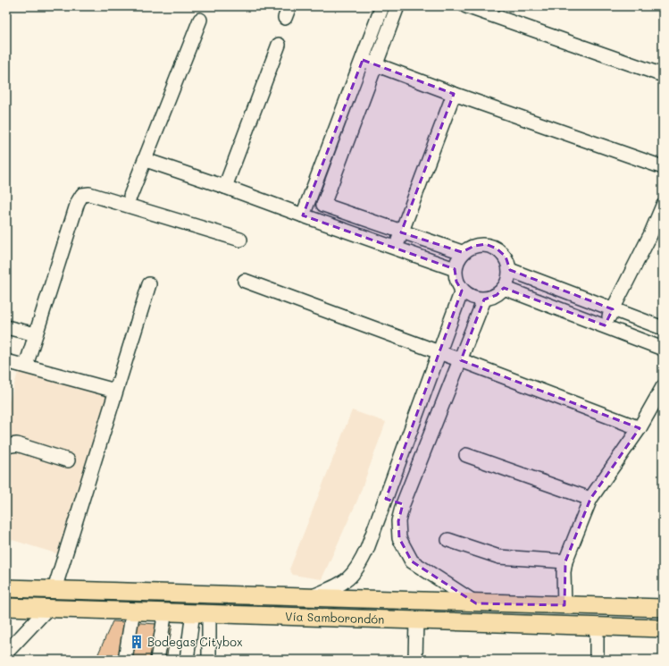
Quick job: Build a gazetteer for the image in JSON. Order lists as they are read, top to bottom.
{
  "streets": {
    "main road": ["Vía Samborondón"]
  },
  "places": {
    "building": ["Bodegas Citybox"]
  }
}
